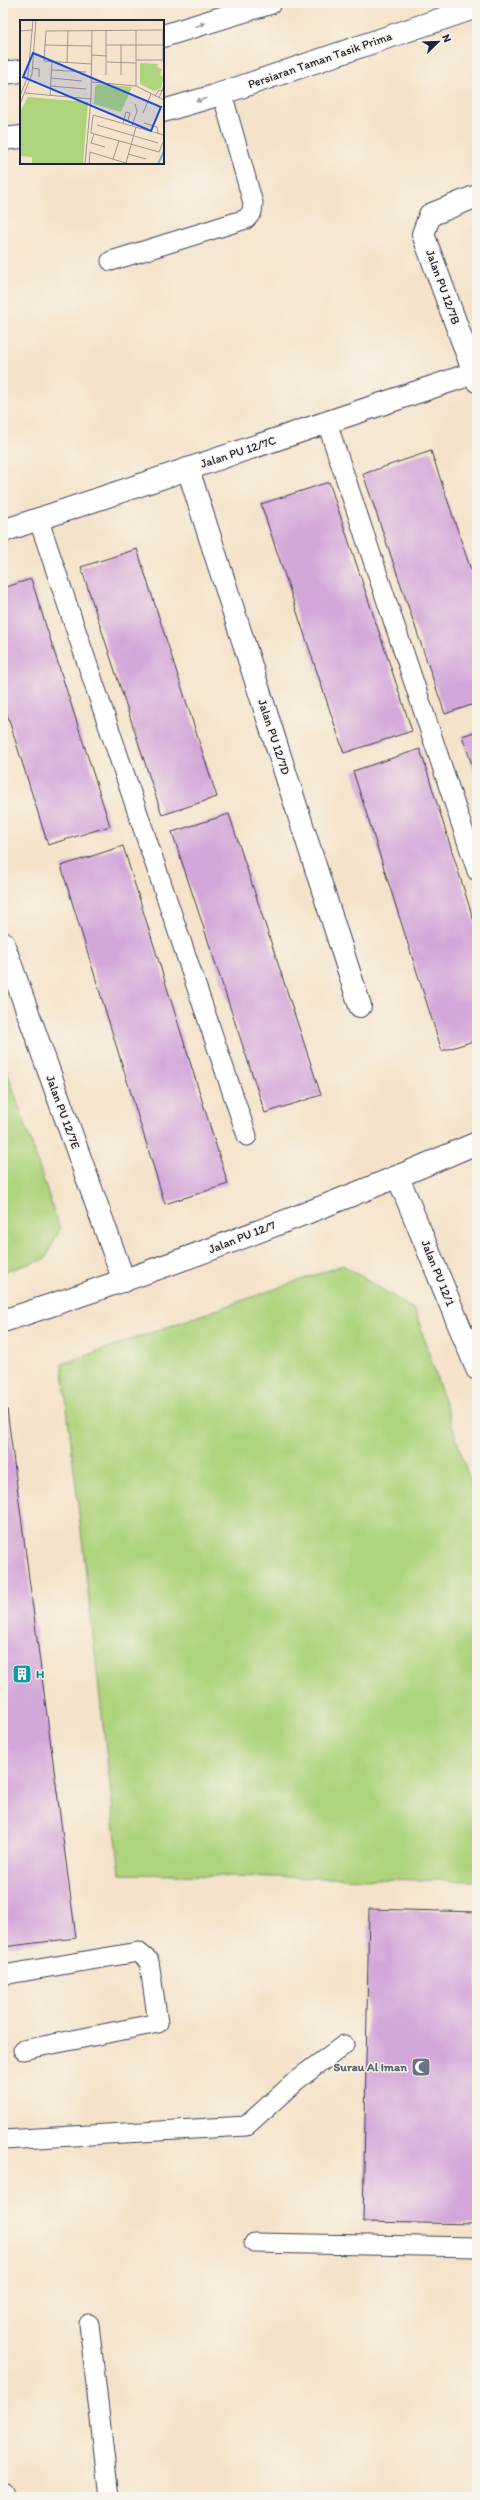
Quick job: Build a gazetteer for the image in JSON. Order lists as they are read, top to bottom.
{
  "streets": {
    "street": [
      "Persiaran Taman Tasik Prima",
      "Jalan PU 12/7B",
      "Jalan PU 12/7C",
      "Jalan PU 12/7D",
      "Jalan PU 12/7E",
      "Jalan PU 12/7",
      "Jalan PU 12/1"
    ]
  },
  "crossings": [
    ["Jalan PU 12/7B", "Jalan PU 12/7C"],
    ["Jalan PU 12/7C", "Jalan PU 12/7D"],
    ["Jalan PU 12/7E", "Jalan PU 12/7"],
    ["Jalan PU 12/7", "Jalan PU 12/1"]
  ],
  "places": {
    "building": ["H"],
    "mosque": ["Surau Al Iman"]
  },
  "north": "top right"
}
